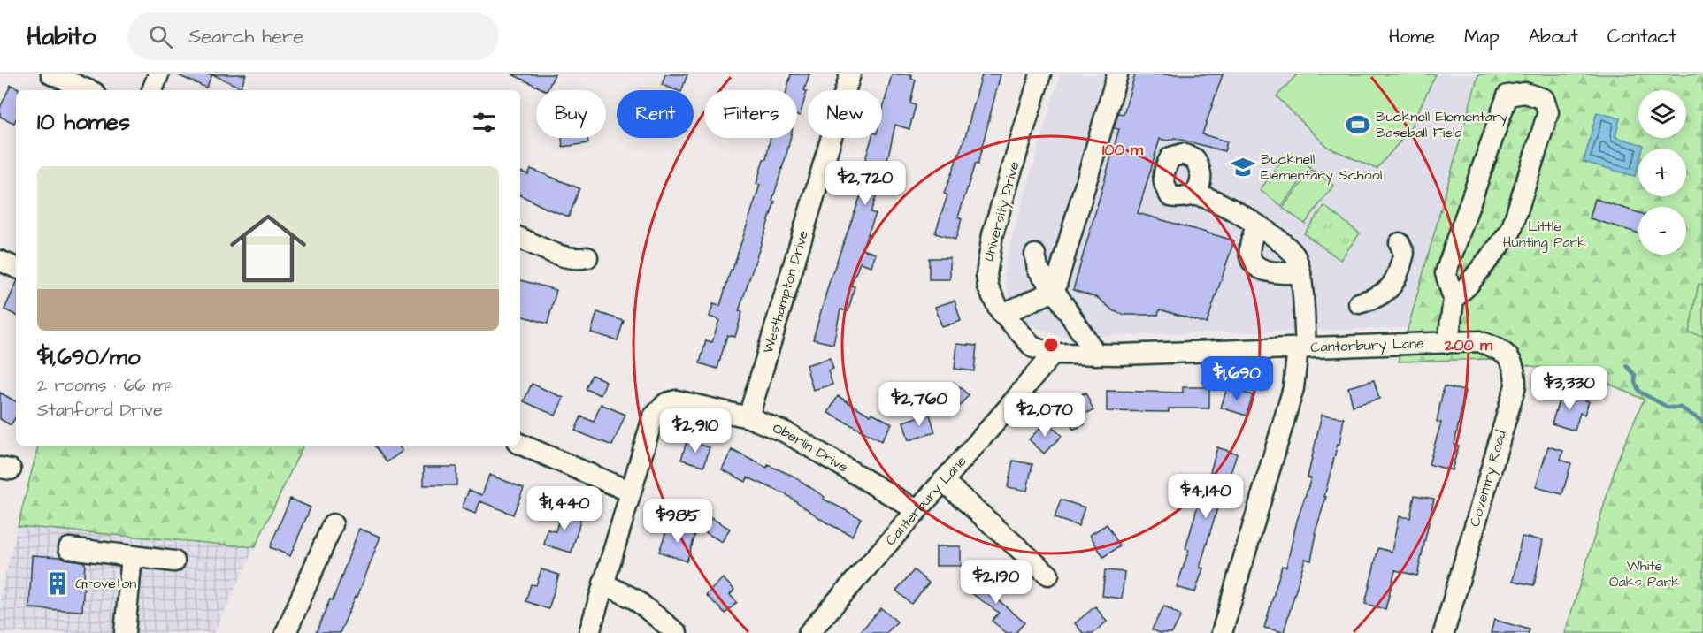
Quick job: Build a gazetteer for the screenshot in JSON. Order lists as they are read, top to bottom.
{
  "streets": {
    "street": [
      "University Drive",
      "Westhampton Drive",
      "Canterbury Lane",
      "Oberlin Drive",
      "Coventry Road"
    ]
  },
  "crossings": [
    ["University Drive", "Canterbury Lane"],
    ["Westhampton Drive", "Oberlin Drive"],
    ["Canterbury Lane", "Oberlin Drive"],
    ["Canterbury Lane", "Coventry Road"]
  ],
  "parks": ["Little Hunting Park", "White Oaks Park"],
  "places": {
    "sports": ["Bucknell Elementary Baseball Field"],
    "school or university": ["Bucknell Elementary School"],
    "building": ["Groveton"]
  },
  "page": {
    "header": "Habito",
    "search": "Search here",
    "nav": [
      "Home",
      "Map",
      "About",
      "Contact"
    ],
    "map_buttons": ["+", "−"],
    "chip": [
      "Buy",
      "Rent",
      "Filters",
      "New"
    ],
    "heading": "10 homes",
    "list": [
      {
        "name": "$1,690/mo",
        "note": "2 rooms · 66 m² · Stanford Drive"
      }
    ],
    "price": [
      "$2,720",
      "$1,690",
      "$3,330",
      "$2,760",
      "$2,070",
      "$2,910",
      "$4,140",
      "$1,440",
      "$985",
      "$2,190"
    ]
  },
  "rings": ["100 m", "200 m"]
}
